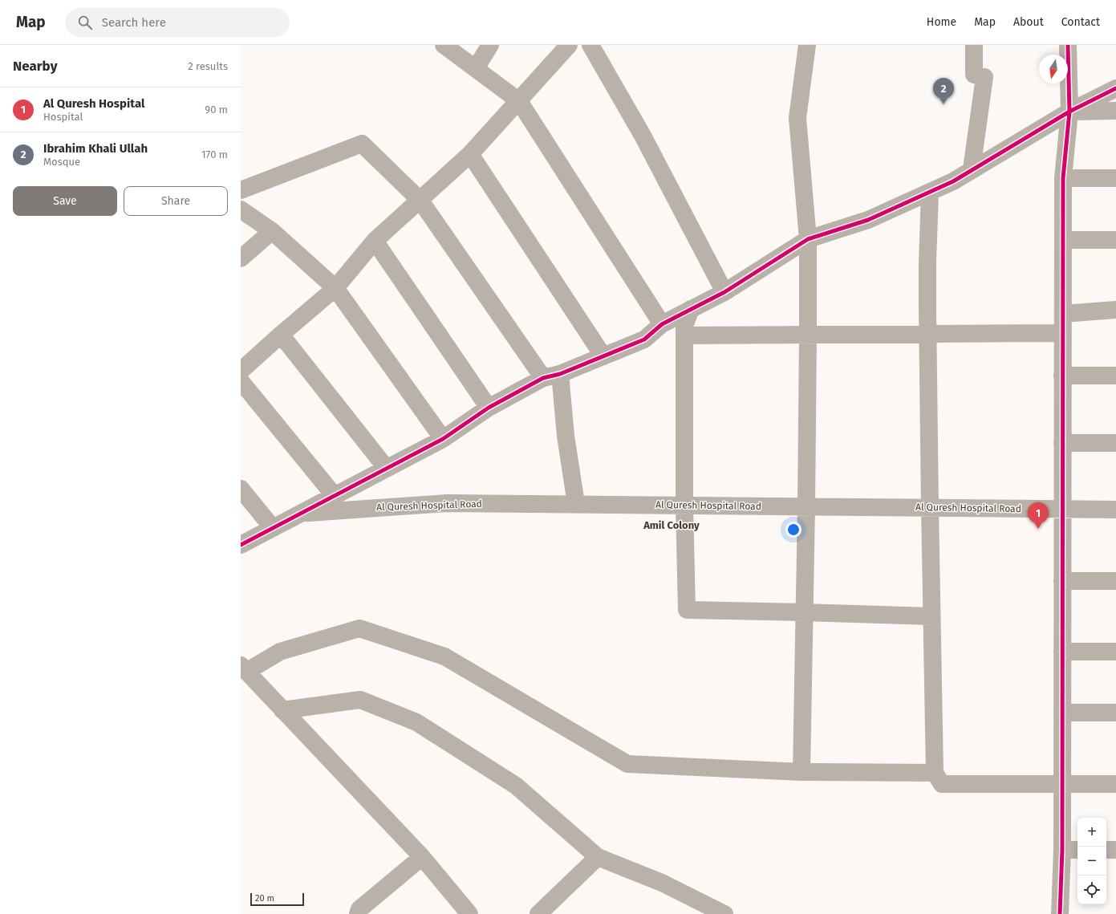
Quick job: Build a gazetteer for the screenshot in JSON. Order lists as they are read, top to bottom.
{
  "streets": {
    "street": ["Al Quresh Hospital Road"]
  },
  "districts": ["Amil Colony"],
  "scale_bar": "20 m",
  "north": "bottom",
  "page": {
    "header": "Map",
    "search": "Search here",
    "nav": [
      "Home",
      "Map",
      "About",
      "Contact"
    ],
    "heading": ["Nearby", "2 results"],
    "pins": ["2", "1"],
    "list": [
      {
        "mark": "1",
        "name": "Al Quresh Hospital",
        "note": "Hospital",
        "value": "90 m"
      },
      {
        "mark": "2",
        "name": "Ibrahim Khali Ullah",
        "note": "Mosque",
        "value": "170 m"
      }
    ],
    "buttons": ["Save", "Share"],
    "map_buttons": ["+", "−"],
    "scale": "20 m"
  }
}
